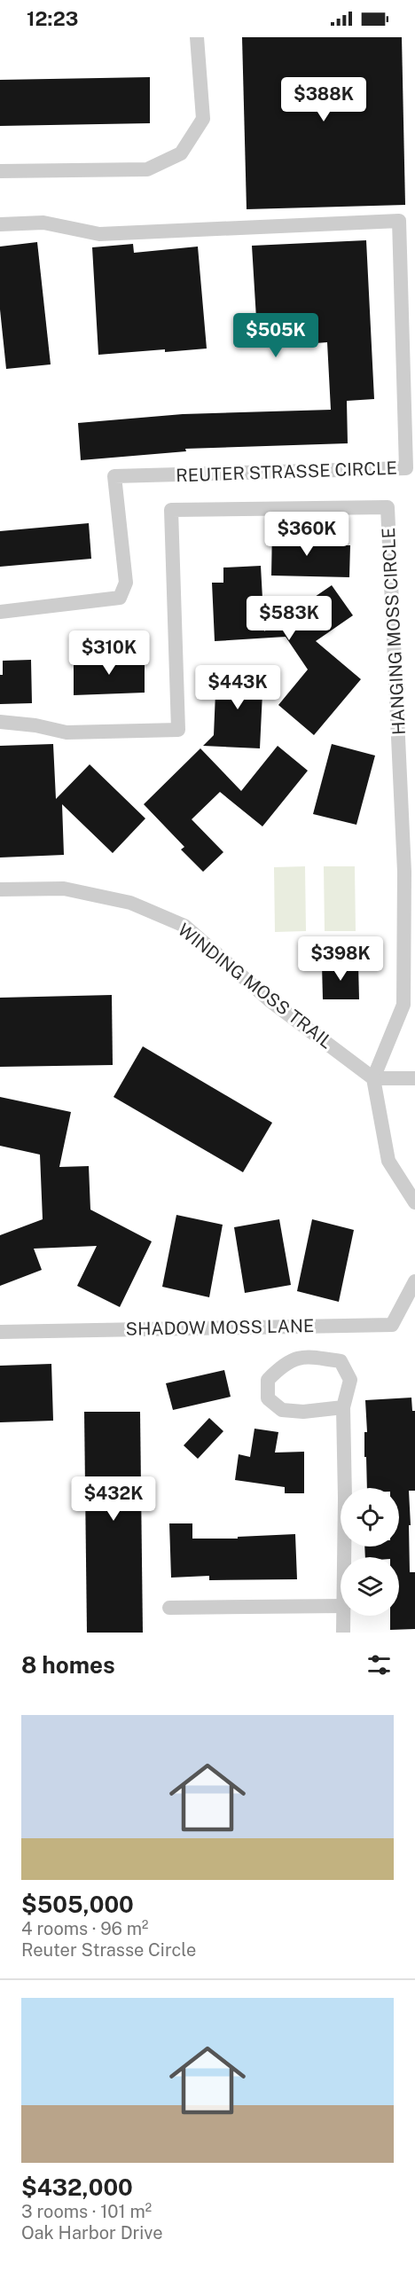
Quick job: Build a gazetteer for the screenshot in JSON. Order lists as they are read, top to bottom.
{
  "streets": {
    "street": [
      "REUTER STRASSE CIRCLE",
      "HANGING MOSS CIRCLE",
      "WINDING MOSS TRAIL",
      "SHADOW MOSS LANE"
    ]
  },
  "crossings": [
    ["HANGING MOSS CIRCLE", "WINDING MOSS TRAIL"]
  ],
  "page": {
    "status": "12:23",
    "price": [
      "$388K",
      "$505K",
      "$360K",
      "$583K",
      "$310K",
      "$443K",
      "$398K",
      "$432K"
    ],
    "heading": "8 homes",
    "list": [
      {
        "name": "$505,000",
        "note": "4 rooms · 96 m² · Reuter Strasse Circle"
      },
      {
        "name": "$432,000",
        "note": "3 rooms · 101 m² · Oak Harbor Drive"
      }
    ]
  }
}
